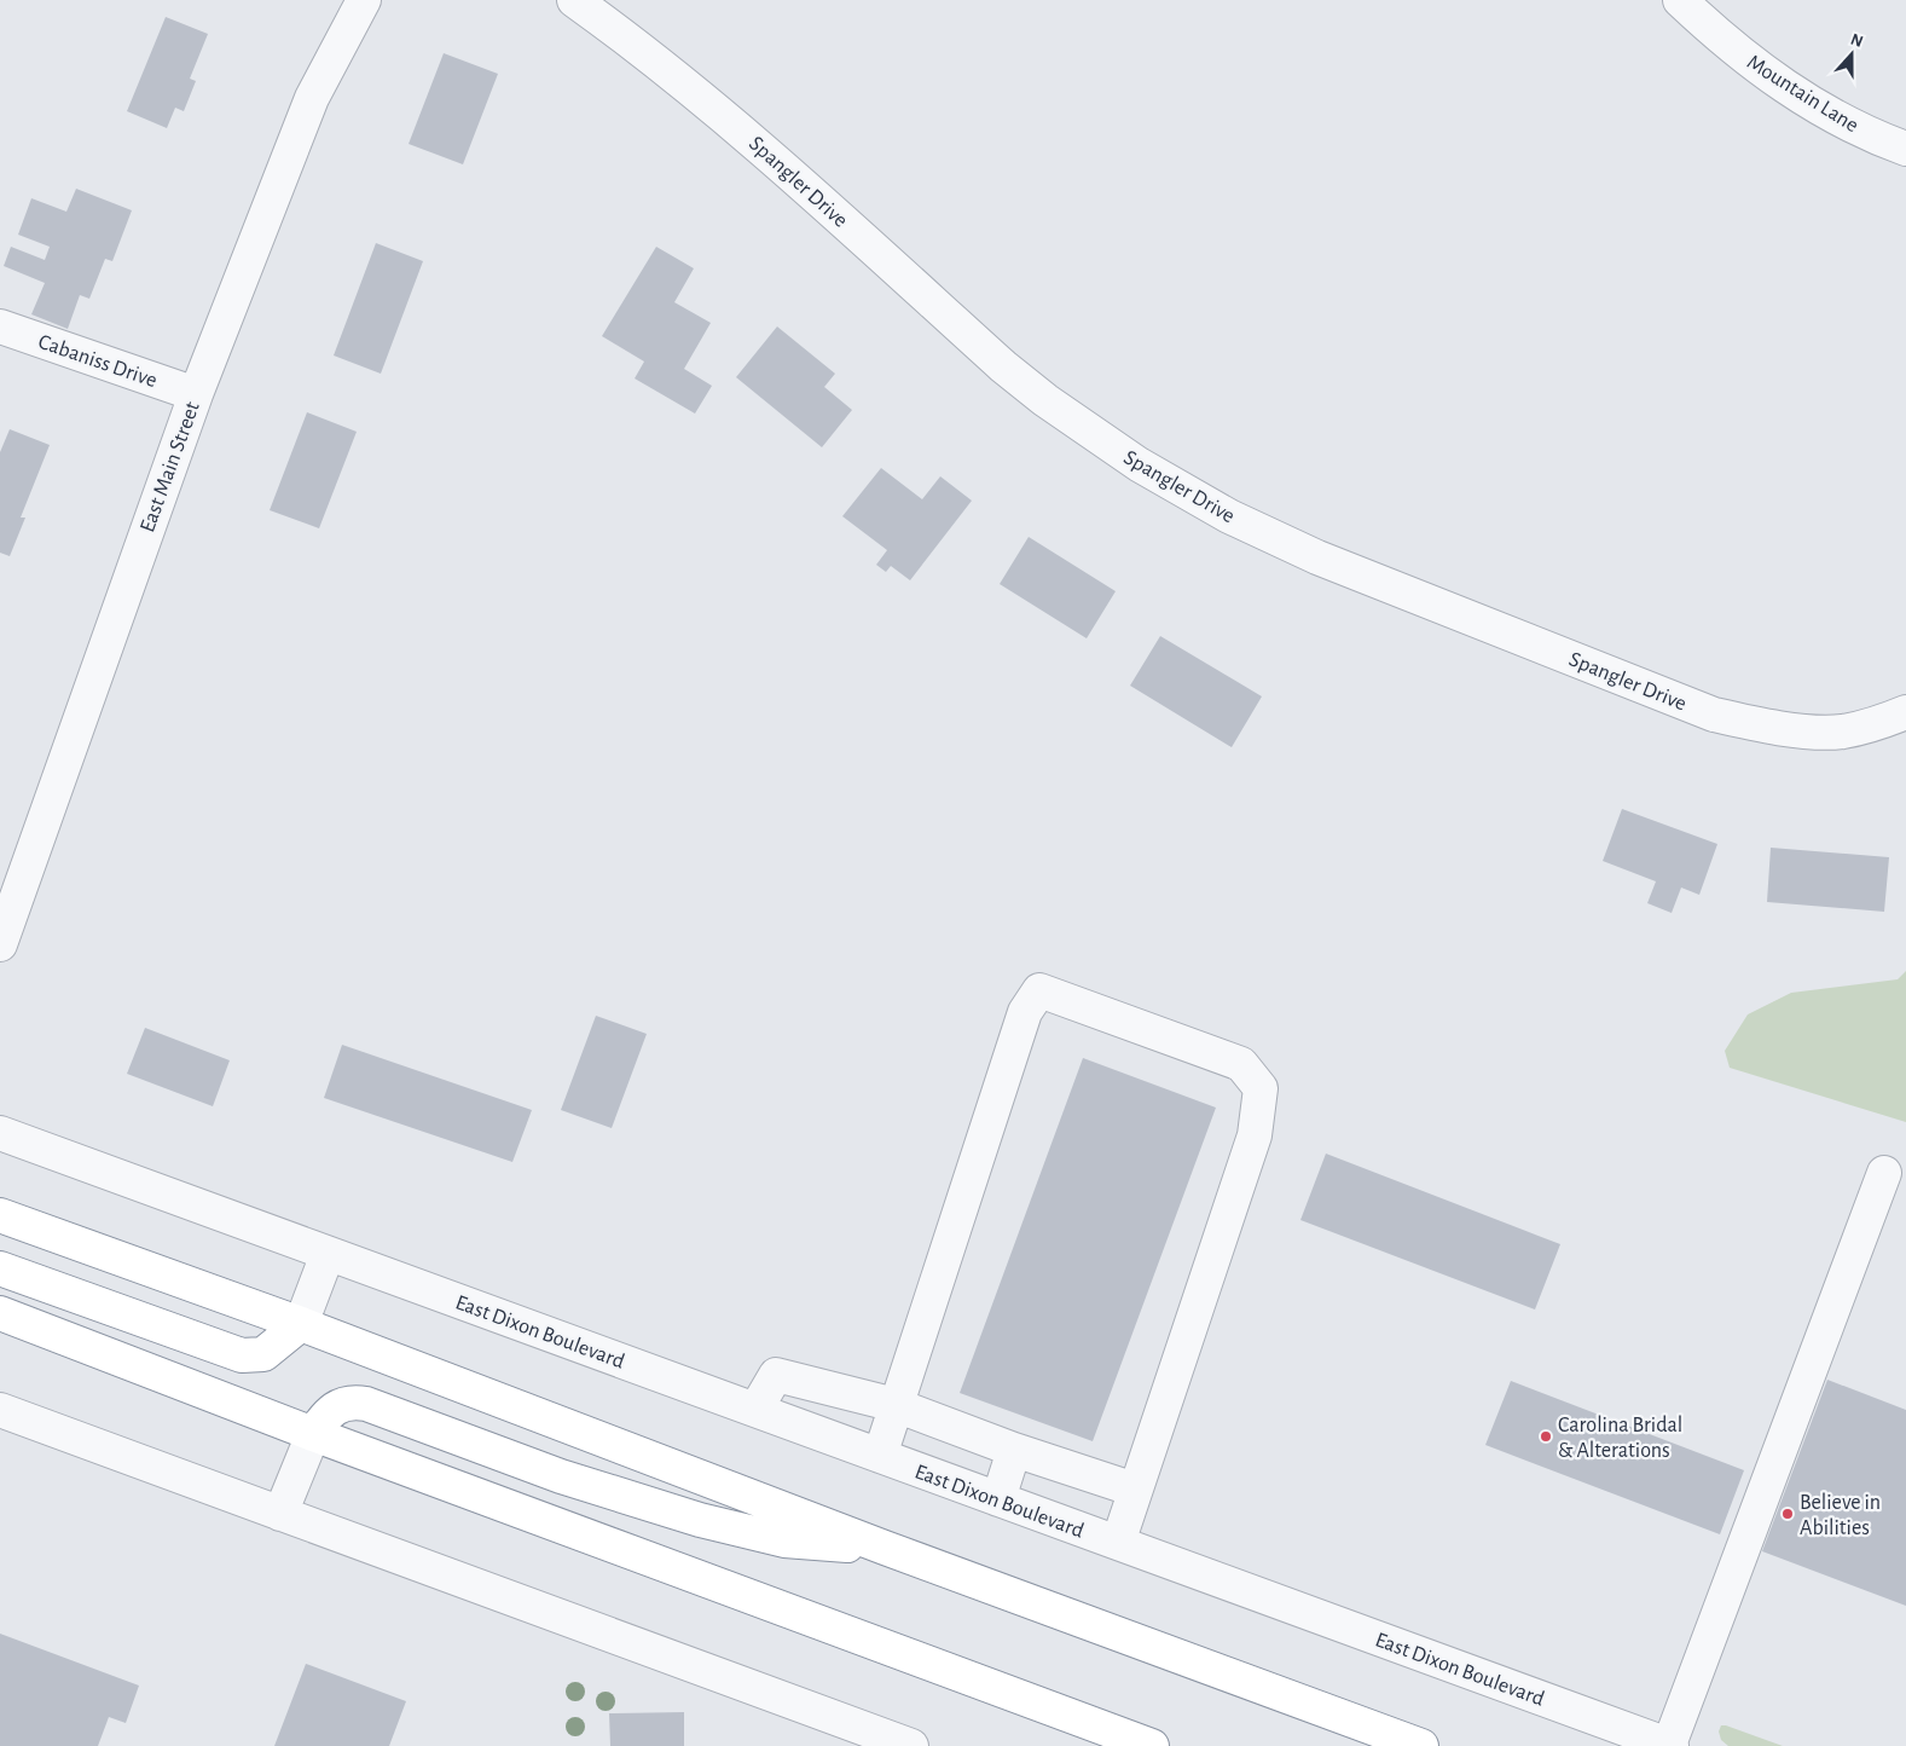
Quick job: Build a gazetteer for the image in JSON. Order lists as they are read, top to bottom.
{
  "streets": {
    "street": [
      "Mountain Lane",
      "Spangler Drive",
      "Cabaniss Drive",
      "East Main Street",
      "East Dixon Boulevard"
    ]
  },
  "crossings": [
    ["Cabaniss Drive", "East Main Street"]
  ],
  "places": ["Carolina Bridal & Alterations", "Believe in Abilities"],
  "north": "top"
}
